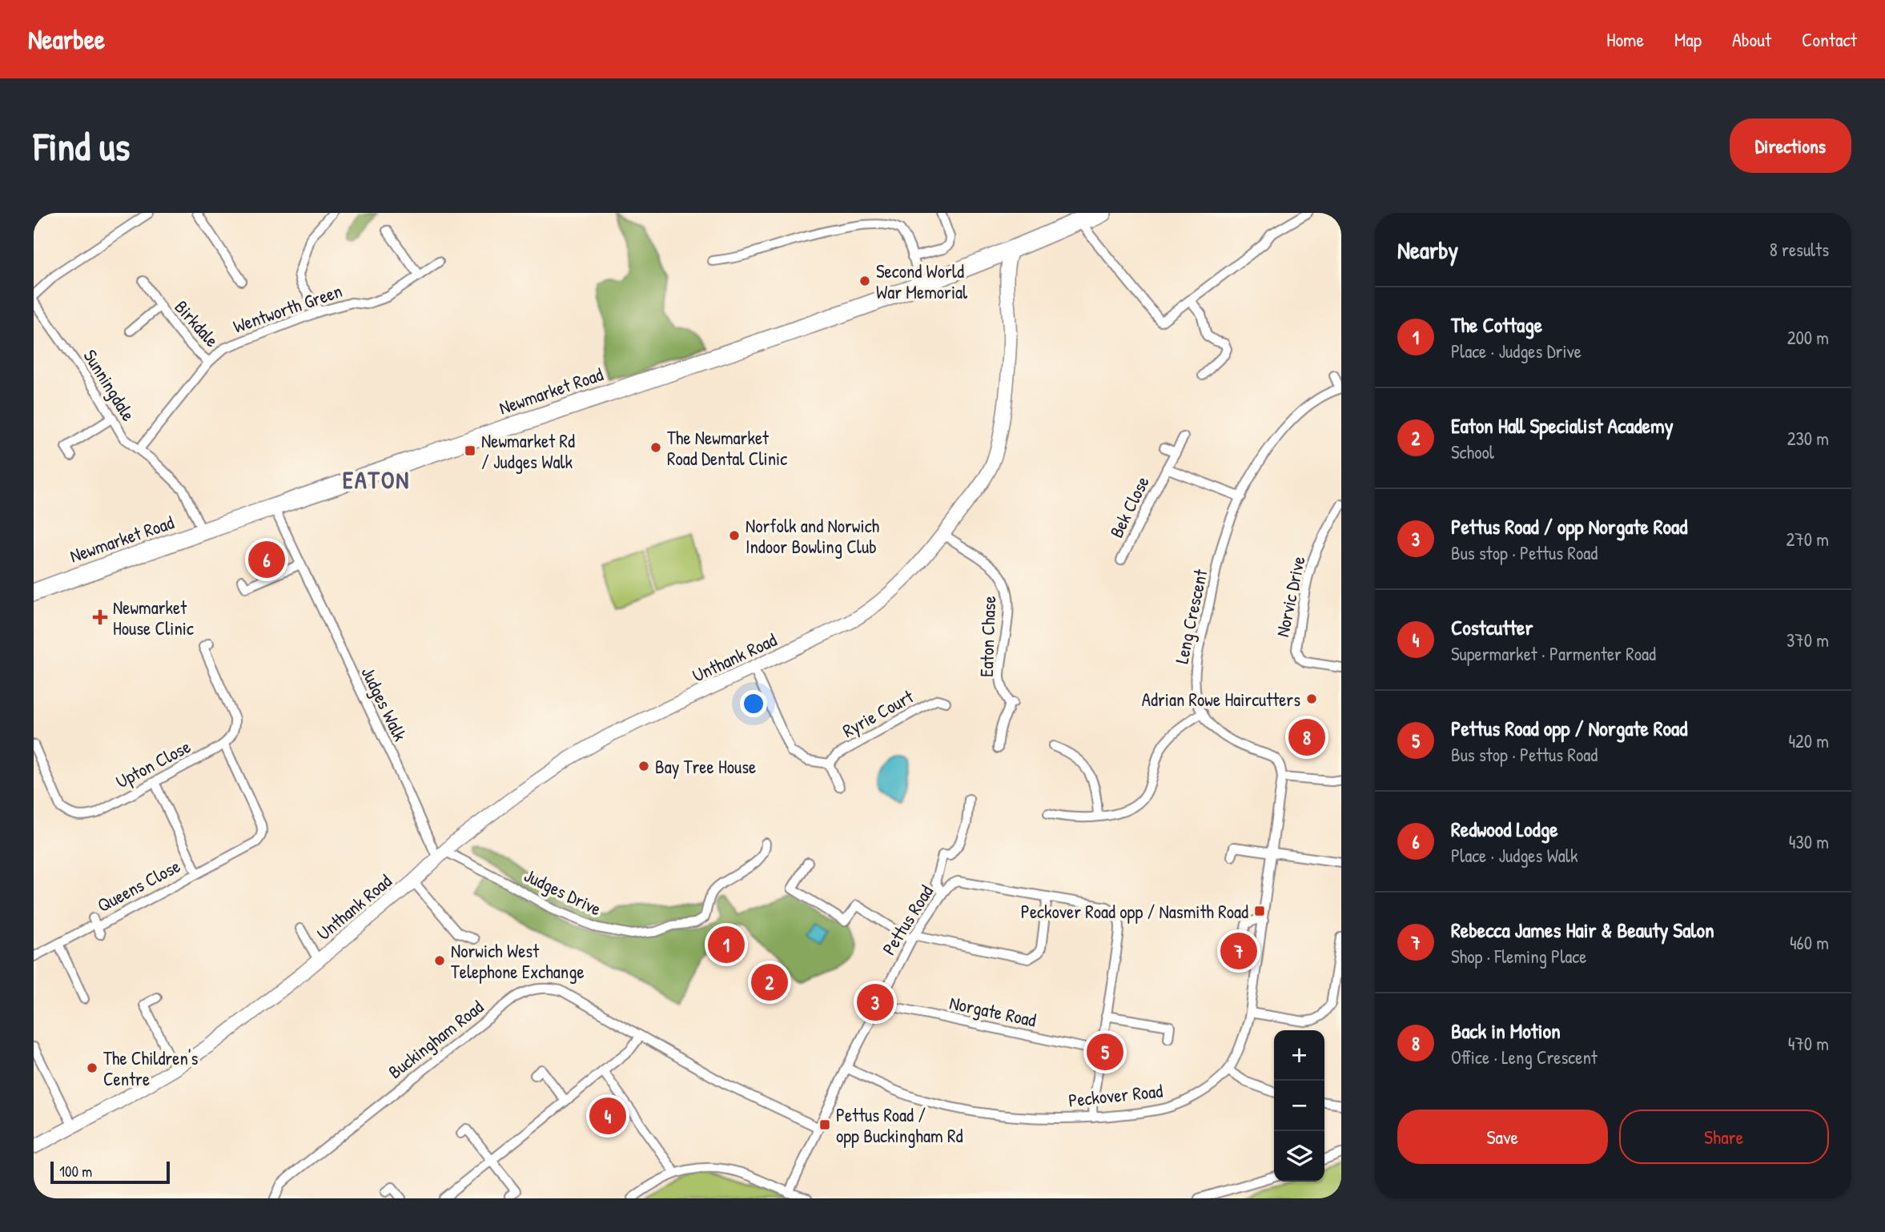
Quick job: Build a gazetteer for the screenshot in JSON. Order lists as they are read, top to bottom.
{
  "streets": {
    "highway": ["Newmarket Road"],
    "street": [
      "Wentworth Green",
      "Birkdale",
      "Sunningdale",
      "Bek Close",
      "Norvic Drive",
      "Leng Crescent",
      "Eaton Chase",
      "Unthank Road",
      "Judges Walk",
      "Ryrie Court",
      "Upton Close",
      "Queens Close",
      "Judges Drive",
      "Pettus Road",
      "Norgate Road",
      "Buckingham Road",
      "Peckover Road"
    ]
  },
  "crossings": [
    ["Wentworth Green", "Birkdale"],
    ["Wentworth Green", "Sunningdale"],
    ["Sunningdale", "Newmarket Road"],
    ["Newmarket Road", "Unthank Road"],
    ["Newmarket Road", "Judges Walk"],
    ["Bek Close", "Leng Crescent"],
    ["Eaton Chase", "Unthank Road"],
    ["Unthank Road", "Judges Walk"],
    ["Unthank Road", "Judges Drive"],
    ["Judges Walk", "Judges Drive"],
    ["Upton Close", "Queens Close"],
    ["Pettus Road", "Norgate Road"],
    ["Pettus Road", "Buckingham Road"],
    ["Pettus Road", "Peckover Road"]
  ],
  "districts": ["EATON"],
  "places": {
    "other": [
      "Second World War Memorial",
      "The Newmarket Road Dental Clinic",
      "Norfolk and Norwich Indoor Bowling Club",
      "Adrian Rowe Haircutters",
      "Bay Tree House",
      "Norwich West Telephone Exchange",
      "The Children's Centre"
    ],
    "transit": ["Newmarket Rd / Judges Walk", "Peckover Road opp / Nasmith Road", "Pettus Road / opp Buckingham Rd"],
    "health": ["Newmarket House Clinic"]
  },
  "scale_bar": "100 m",
  "page": {
    "header": "Nearbee",
    "nav": [
      "Home",
      "Map",
      "About",
      "Contact"
    ],
    "buttons": [
      "Directions",
      ["Save", "Share"]
    ],
    "title": "Find us",
    "heading": ["Nearby", "8 results"],
    "list": [
      {
        "mark": "1",
        "name": "The Cottage",
        "note": "Place · Judges Drive",
        "value": "200 m"
      },
      {
        "mark": "2",
        "name": "Eaton Hall Specialist Academy",
        "note": "School",
        "value": "230 m"
      },
      {
        "mark": "3",
        "name": "Pettus Road / opp Norgate Road",
        "note": "Bus stop · Pettus Road",
        "value": "270 m"
      },
      {
        "mark": "4",
        "name": "Costcutter",
        "note": "Supermarket · Parmenter Road",
        "value": "370 m"
      },
      {
        "mark": "5",
        "name": "Pettus Road opp / Norgate Road",
        "note": "Bus stop · Pettus Road",
        "value": "420 m"
      },
      {
        "mark": "6",
        "name": "Redwood Lodge",
        "note": "Place · Judges Walk",
        "value": "430 m"
      },
      {
        "mark": "7",
        "name": "Rebecca James Hair & Beauty Salon",
        "note": "Shop · Fleming Place",
        "value": "460 m"
      },
      {
        "mark": "8",
        "name": "Back in Motion",
        "note": "Office · Leng Crescent",
        "value": "470 m"
      }
    ],
    "pins": [
      "6",
      "8",
      "1",
      "7",
      "2",
      "3",
      "5",
      "4"
    ],
    "map_buttons": ["+", "−"],
    "scale": "100 m"
  }
}
